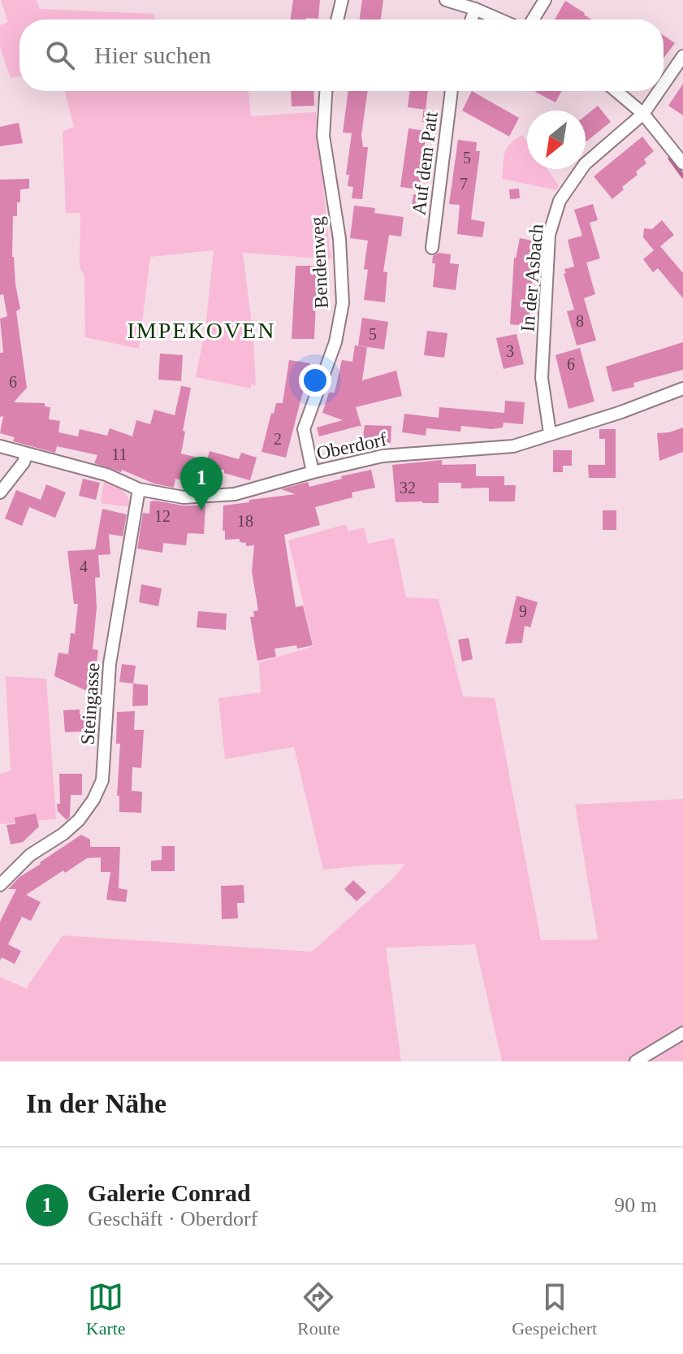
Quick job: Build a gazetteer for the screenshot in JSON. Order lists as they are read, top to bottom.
{
  "streets": {
    "street": [
      "Auf dem Patt",
      "Bendenweg",
      "In der Asbach",
      "Oberdorf",
      "Steingasse"
    ]
  },
  "crossings": [
    ["Bendenweg", "Oberdorf"],
    ["In der Asbach", "Oberdorf"],
    ["Oberdorf", "Steingasse"]
  ],
  "districts": ["IMPEKOVEN"],
  "house_numbers": [
    "5",
    "7",
    "8",
    "5",
    "3",
    "6",
    "6",
    "2",
    "11",
    "32",
    "12",
    "18",
    "4",
    "9"
  ],
  "north": "bottom left",
  "page": {
    "search": "Hier suchen",
    "pins": "1",
    "heading": "In der Nähe",
    "list": [
      {
        "mark": "1",
        "name": "Galerie Conrad",
        "note": "Geschäft · Oberdorf",
        "value": "90 m"
      }
    ],
    "nav": ["Karte", "Route", "Gespeichert"]
  }
}
